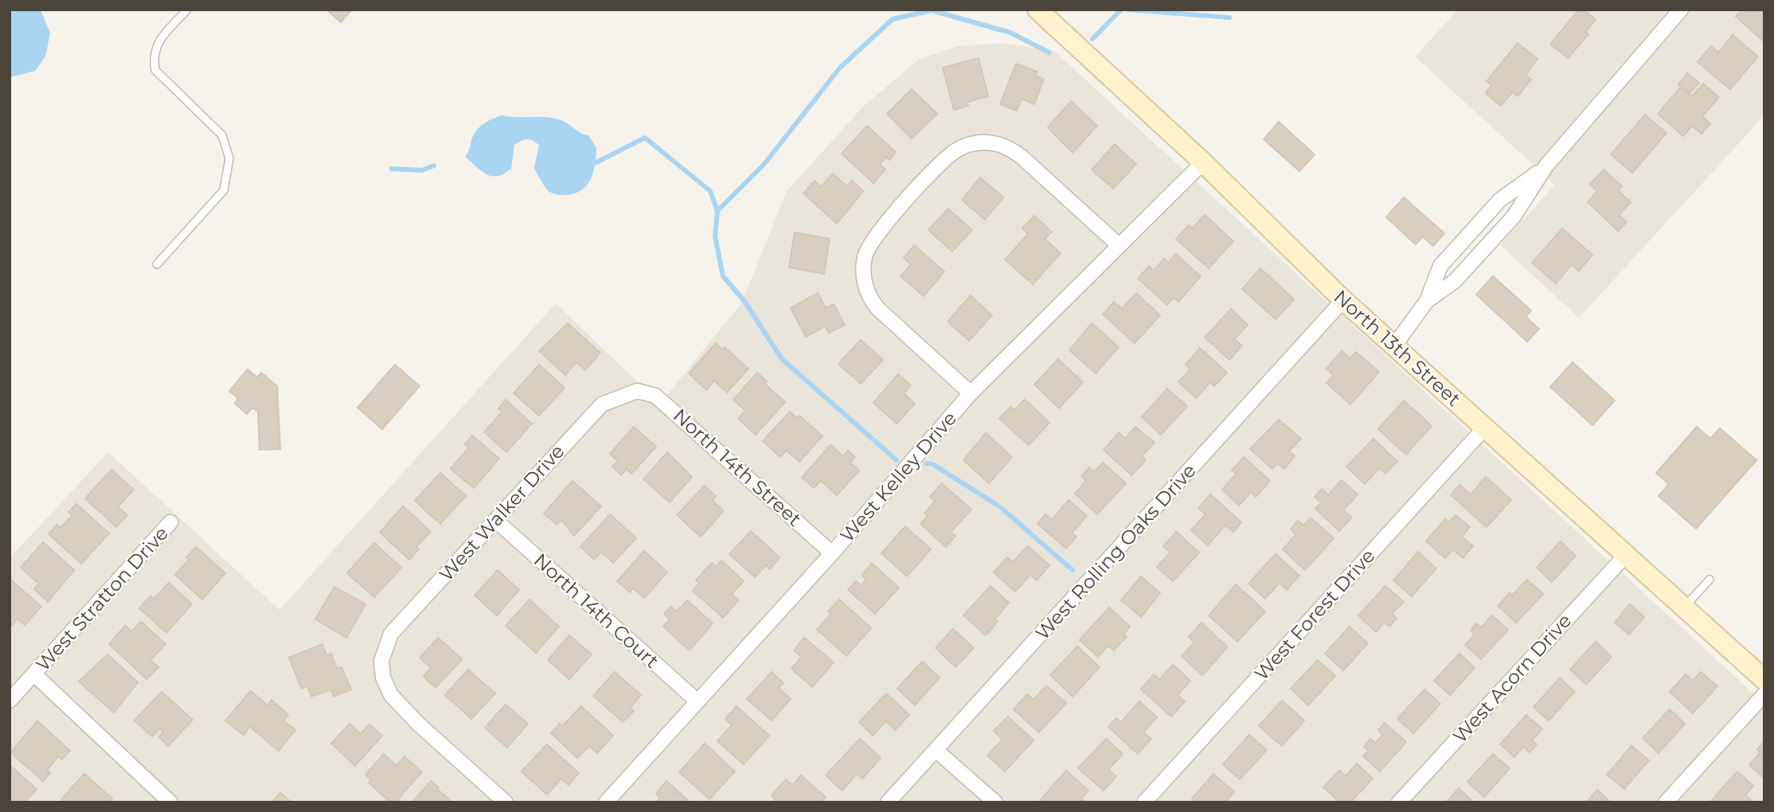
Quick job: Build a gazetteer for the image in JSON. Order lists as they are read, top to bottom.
{
  "streets": {
    "street": [
      "North 13th Street",
      "North 14th Street",
      "West Kelley Drive",
      "West Walker Drive",
      "West Rolling Oaks Drive",
      "West Stratton Drive",
      "North 14th Court",
      "West Forest Drive",
      "West Acorn Drive"
    ]
  },
  "crossings": [
    ["North 13th Street", "West Kelley Drive"],
    ["North 13th Street", "West Rolling Oaks Drive"],
    ["North 13th Street", "West Forest Drive"],
    ["North 13th Street", "West Acorn Drive"],
    ["North 14th Street", "West Kelley Drive"],
    ["North 14th Street", "West Walker Drive"],
    ["West Kelley Drive", "North 14th Court"],
    ["West Walker Drive", "North 14th Court"]
  ]
}
